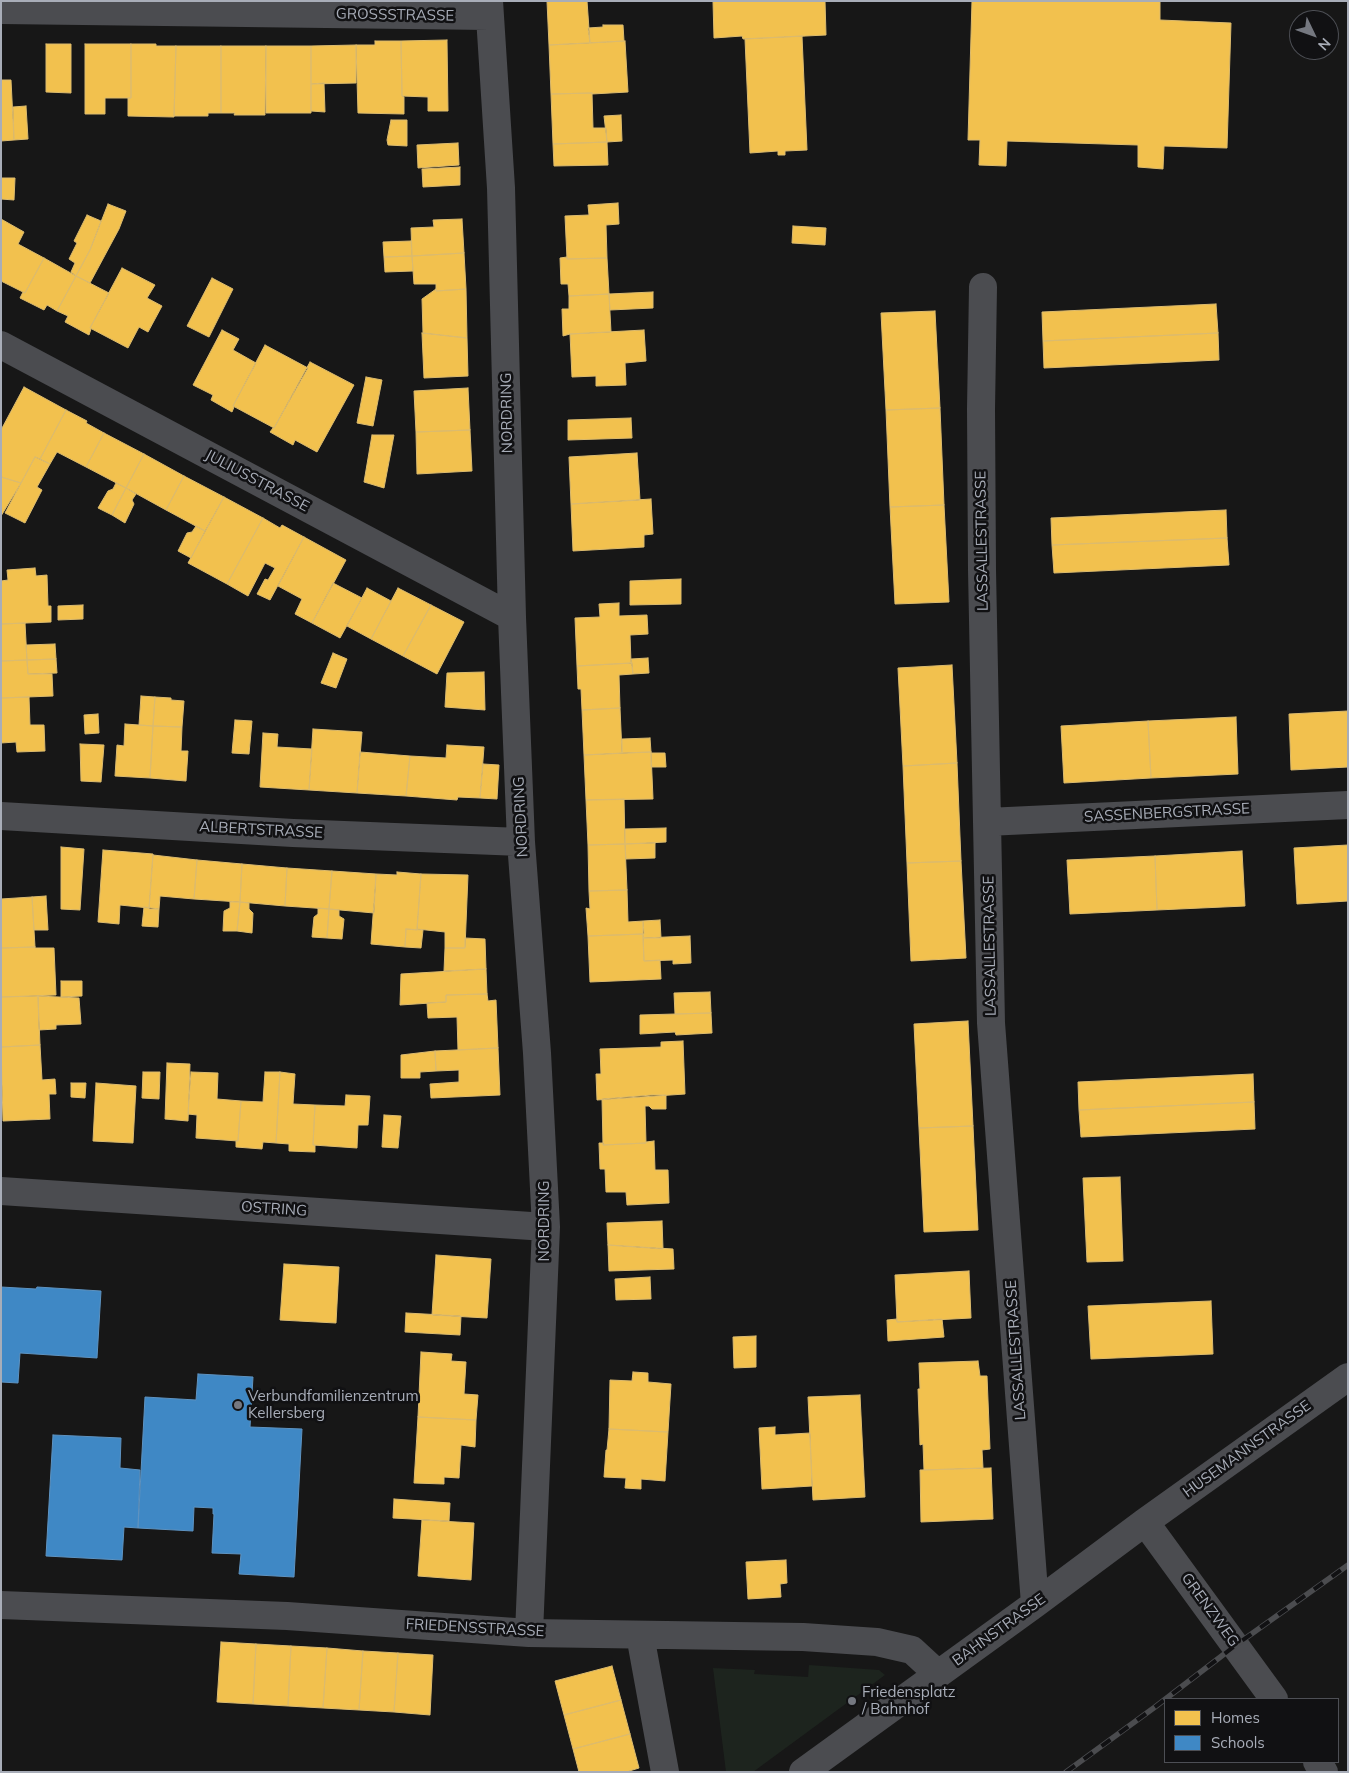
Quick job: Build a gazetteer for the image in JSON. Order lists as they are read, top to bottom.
{
  "streets": {
    "street": [
      "GROSSSTRASSE",
      "NORDRING",
      "JULIUSSTRASSE",
      "LASSALLESTRASSE",
      "SASSENBERGSTRASSE",
      "ALBERTSTRASSE",
      "OSTRING",
      "HUSEMANNSTRASSE",
      "GRENZWEG",
      "FRIEDENSSTRASSE",
      "BAHNSTRASSE"
    ]
  },
  "crossings": [
    ["GROSSSTRASSE", "NORDRING"],
    ["NORDRING", "JULIUSSTRASSE"],
    ["NORDRING", "ALBERTSTRASSE"],
    ["NORDRING", "OSTRING"],
    ["NORDRING", "FRIEDENSSTRASSE"],
    ["LASSALLESTRASSE", "SASSENBERGSTRASSE"],
    ["LASSALLESTRASSE", "BAHNSTRASSE"],
    ["HUSEMANNSTRASSE", "GRENZWEG"],
    ["HUSEMANNSTRASSE", "BAHNSTRASSE"],
    ["GRENZWEG", "BAHNSTRASSE"],
    ["FRIEDENSSTRASSE", "BAHNSTRASSE"]
  ],
  "places": ["Verbundfamilienzentrum Kellersberg", "Friedensplatz / Bahnhof"],
  "legend": ["Homes", "Schools"],
  "north": "bottom right"
}
